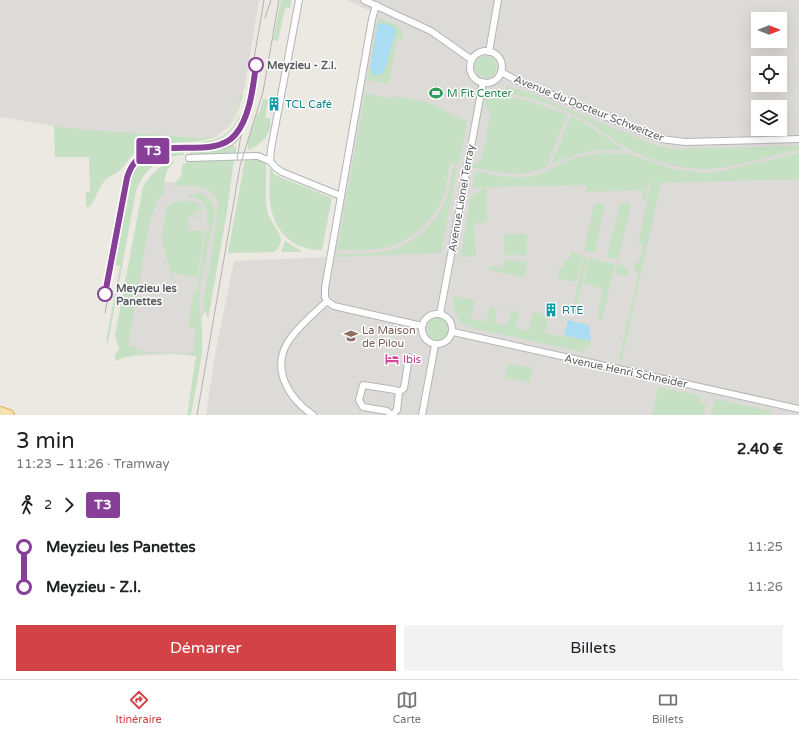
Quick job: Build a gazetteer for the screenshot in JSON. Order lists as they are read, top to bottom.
{
  "streets": {
    "street": ["Avenue du Docteur Schweitzer", "Avenue Lionel Terray", "Avenue Henri Schneider"]
  },
  "crossings": [
    ["Avenue du Docteur Schweitzer", "Avenue Lionel Terray"],
    ["Avenue Lionel Terray", "Avenue Henri Schneider"]
  ],
  "places": {
    "other": ["Meyzieu - Z.I.", "Meyzieu les Panettes"],
    "sports": ["M Fit Center"],
    "building": ["TCL Café", "RTE"],
    "school or university": ["La Maison de Pilou"],
    "hotel": ["Ibis"]
  },
  "lines": ["tram line T3"],
  "north": "right",
  "page": {
    "on_map": "T3",
    "heading": ["3 min", "11:23 – 11:26 · Tramway", "2.40 €"],
    "legs": ["2", "T3"],
    "list": [
      {
        "name": "Meyzieu les Panettes",
        "value": "11:25"
      },
      {
        "name": "Meyzieu - Z.I.",
        "value": "11:26"
      }
    ],
    "buttons": ["Démarrer", "Billets"],
    "tabs": ["Itinéraire", "Carte", "Billets"]
  }
}
